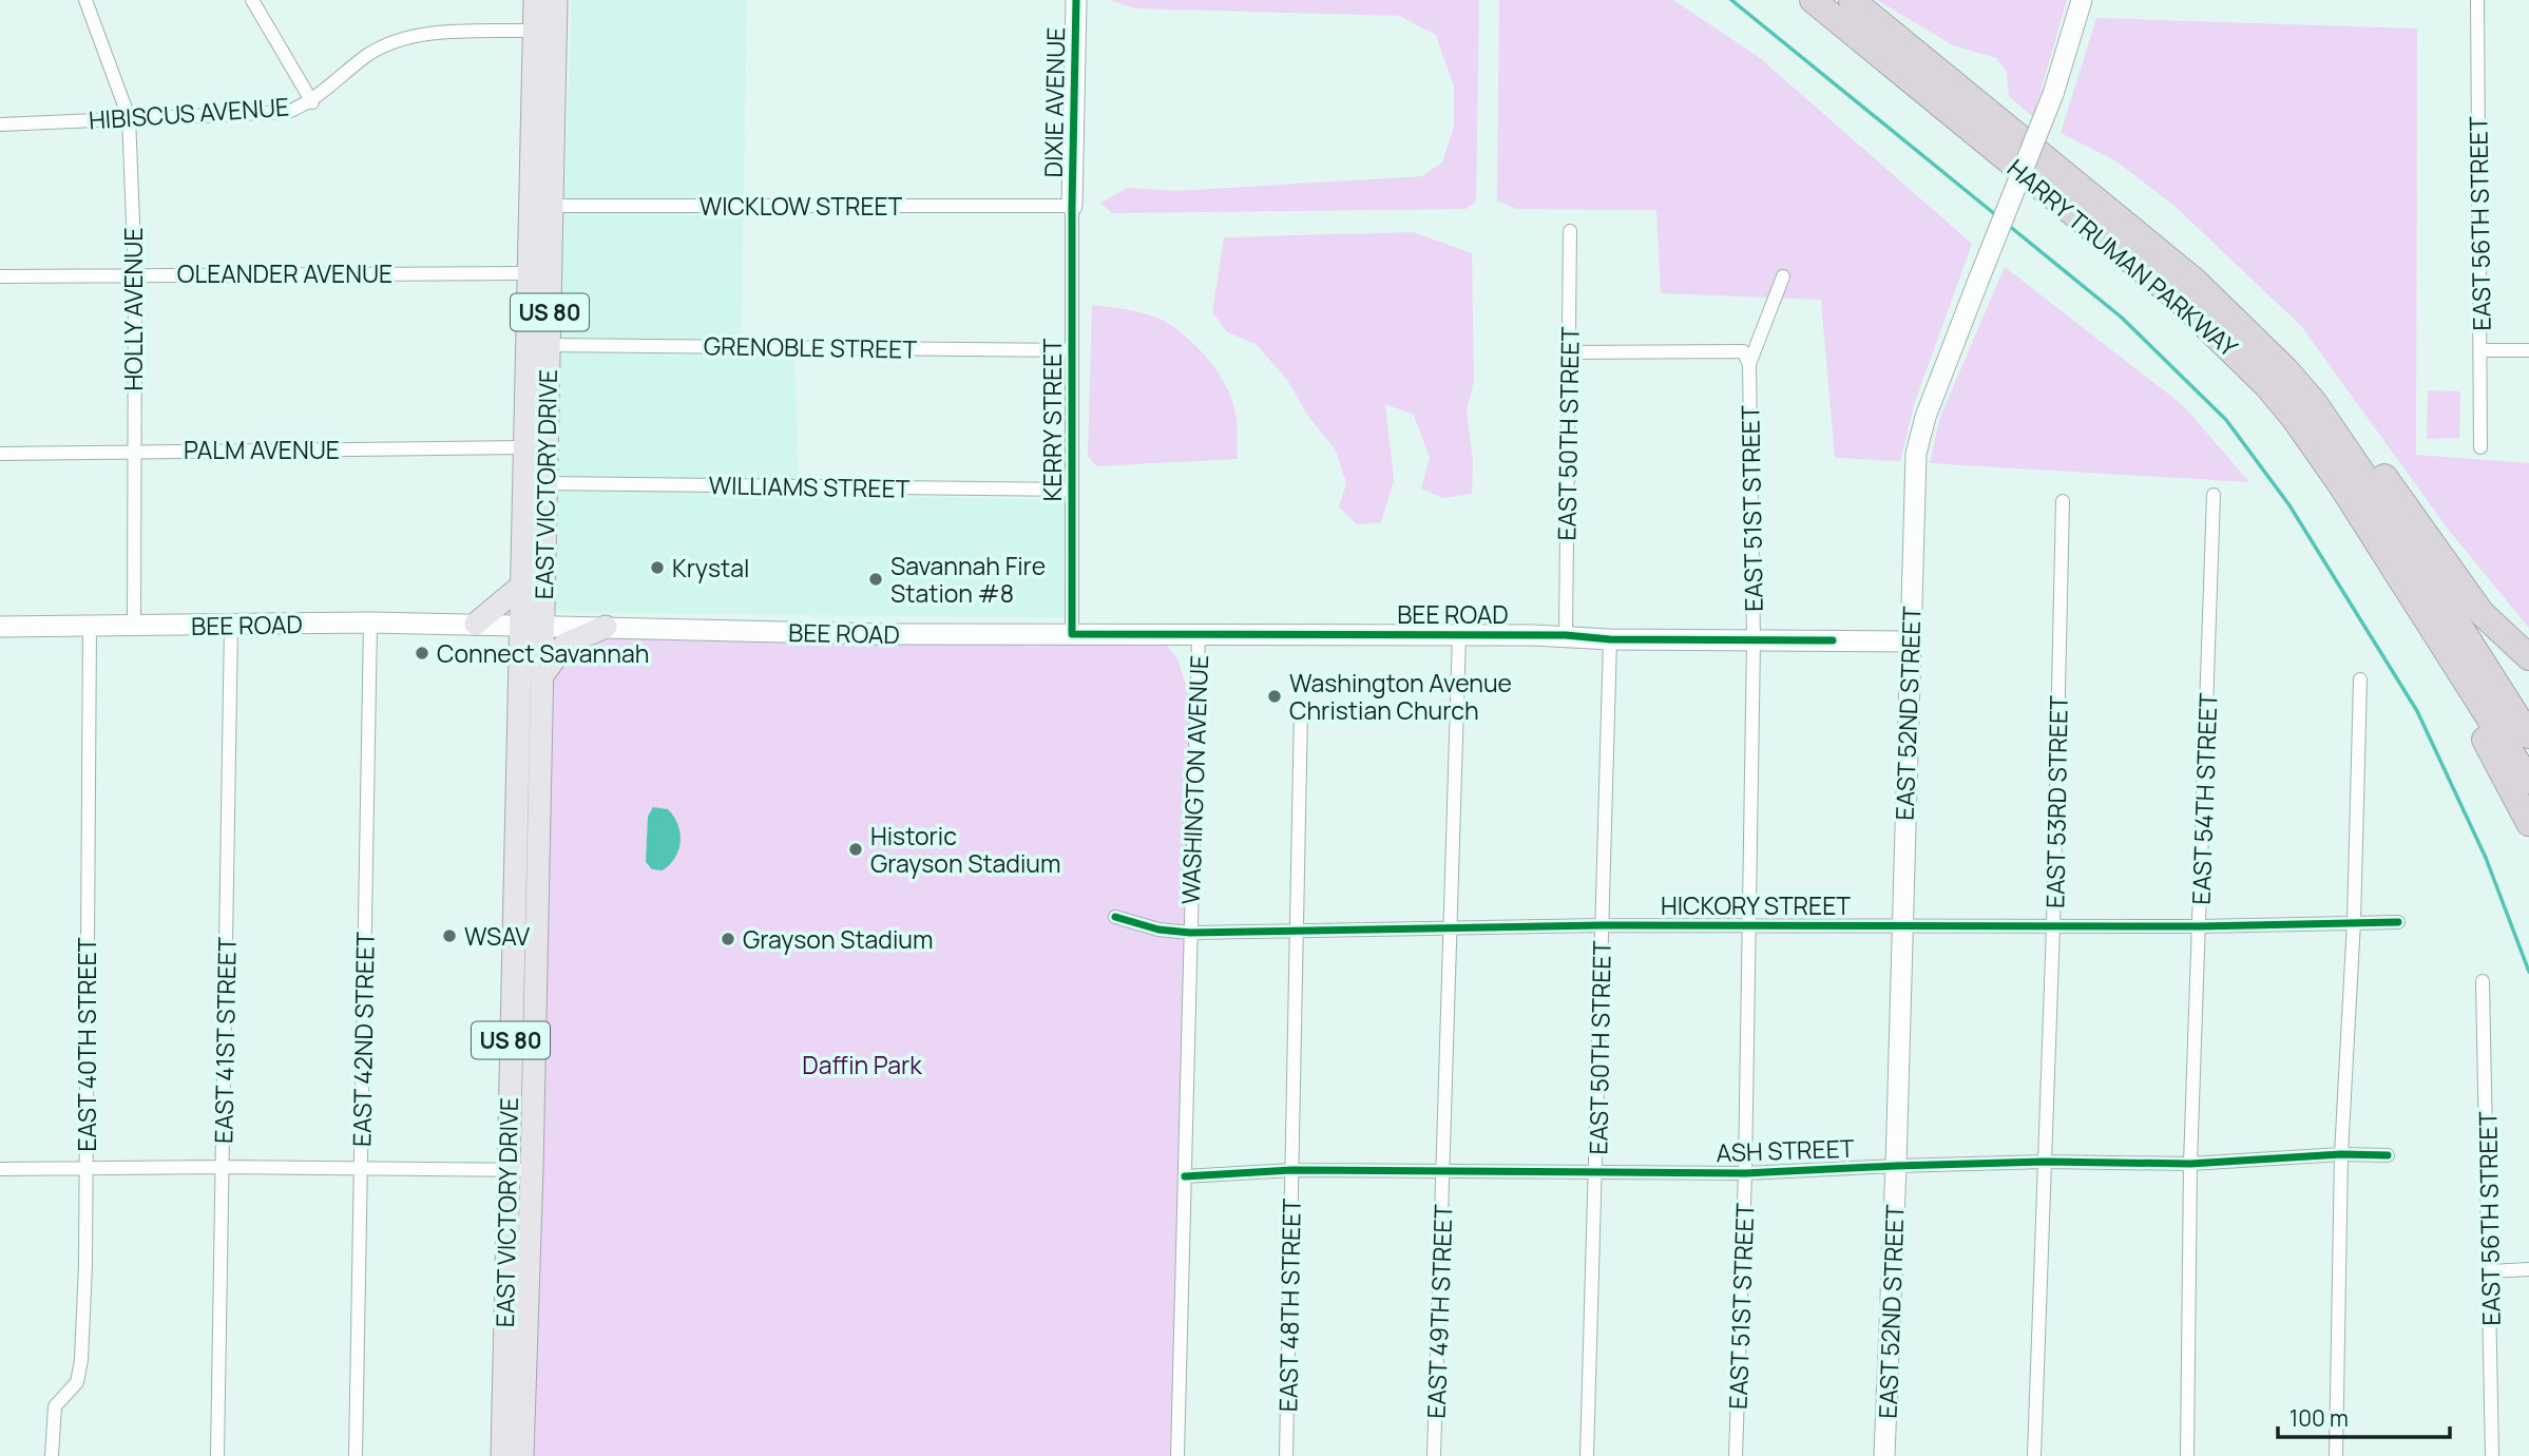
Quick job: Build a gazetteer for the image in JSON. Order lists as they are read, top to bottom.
{
  "streets": {
    "highway": ["HARRY TRUMAN PARKWAY"],
    "main road": [
      "DIXIE AVENUE",
      "US 80",
      "EAST VICTORY DRIVE",
      "BEE ROAD",
      "EAST 52ND STREET"
    ],
    "street": [
      "HIBISCUS AVENUE",
      "WICKLOW STREET",
      "EAST 56TH STREET",
      "OLEANDER AVENUE",
      "HOLLY AVENUE",
      "GRENOBLE STREET",
      "KERRY STREET",
      "EAST 50TH STREET",
      "PALM AVENUE",
      "WILLIAMS STREET",
      "EAST 51ST STREET",
      "WASHINGTON AVENUE",
      "EAST 54TH STREET",
      "EAST 53RD STREET",
      "HICKORY STREET",
      "EAST 42ND STREET",
      "EAST 41ST STREET",
      "EAST 40TH STREET",
      "ASH STREET",
      "EAST 48TH STREET",
      "EAST 49TH STREET"
    ]
  },
  "crossings": [
    ["DIXIE AVENUE", "WICKLOW STREET"],
    ["DIXIE AVENUE", "KERRY STREET"],
    ["HIBISCUS AVENUE", "HOLLY AVENUE"],
    ["HIBISCUS AVENUE", "EAST VICTORY DRIVE"],
    ["WICKLOW STREET", "KERRY STREET"],
    ["WICKLOW STREET", "EAST VICTORY DRIVE"],
    ["OLEANDER AVENUE", "HOLLY AVENUE"],
    ["OLEANDER AVENUE", "EAST VICTORY DRIVE"],
    ["HOLLY AVENUE", "PALM AVENUE"],
    ["HOLLY AVENUE", "BEE ROAD"],
    ["GRENOBLE STREET", "KERRY STREET"],
    ["GRENOBLE STREET", "EAST VICTORY DRIVE"],
    ["KERRY STREET", "WILLIAMS STREET"],
    ["KERRY STREET", "BEE ROAD"],
    ["EAST 50TH STREET", "BEE ROAD"],
    ["EAST 50TH STREET", "HICKORY STREET"],
    ["EAST 50TH STREET", "ASH STREET"],
    ["PALM AVENUE", "EAST VICTORY DRIVE"],
    ["EAST VICTORY DRIVE", "WILLIAMS STREET"],
    ["EAST VICTORY DRIVE", "BEE ROAD"],
    ["EAST 51ST STREET", "BEE ROAD"],
    ["EAST 51ST STREET", "HICKORY STREET"],
    ["EAST 51ST STREET", "ASH STREET"],
    ["BEE ROAD", "EAST 52ND STREET"],
    ["BEE ROAD", "WASHINGTON AVENUE"],
    ["BEE ROAD", "EAST 42ND STREET"],
    ["BEE ROAD", "EAST 41ST STREET"],
    ["BEE ROAD", "EAST 40TH STREET"],
    ["BEE ROAD", "EAST 49TH STREET"],
    ["EAST 52ND STREET", "HICKORY STREET"],
    ["EAST 52ND STREET", "ASH STREET"],
    ["WASHINGTON AVENUE", "HICKORY STREET"],
    ["WASHINGTON AVENUE", "ASH STREET"],
    ["EAST 54TH STREET", "HICKORY STREET"],
    ["EAST 54TH STREET", "ASH STREET"],
    ["EAST 53RD STREET", "HICKORY STREET"],
    ["EAST 53RD STREET", "ASH STREET"],
    ["HICKORY STREET", "EAST 48TH STREET"],
    ["HICKORY STREET", "EAST 49TH STREET"],
    ["ASH STREET", "EAST 48TH STREET"],
    ["ASH STREET", "EAST 49TH STREET"]
  ],
  "parks": ["Daffin Park"],
  "places": [
    "Krystal",
    "Savannah Fire Station #8",
    "Connect Savannah",
    "Washington Avenue Christian Church",
    "Historic Grayson Stadium",
    "WSAV",
    "Grayson Stadium"
  ],
  "scale_bar": "100 m"
}
